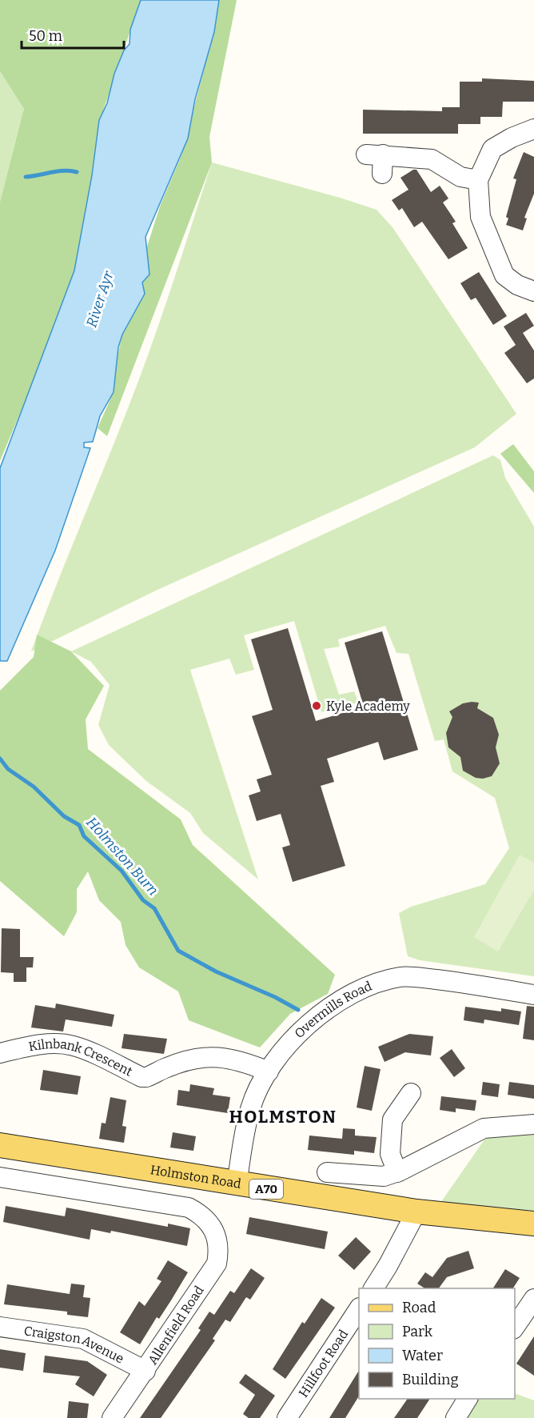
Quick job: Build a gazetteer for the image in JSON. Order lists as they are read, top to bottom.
{
  "streets": {
    "main road": ["Holmston Road", "A70"],
    "street": [
      "Overmills Road",
      "Kilnbank Crescent",
      "Allenfield Road",
      "Craigston Avenue",
      "Hillfoot Road"
    ]
  },
  "crossings": [
    ["Overmills Road", "Kilnbank Crescent"],
    ["Overmills Road", "Holmston Road"],
    ["Allenfield Road", "Craigston Avenue"]
  ],
  "districts": ["HOLMSTON"],
  "water": ["River Ayr", "Holmston Burn"],
  "places": ["Kyle Academy"],
  "legend": [
    "Road",
    "Park",
    "Water",
    "Building"
  ],
  "scale_bar": "50 m"
}
